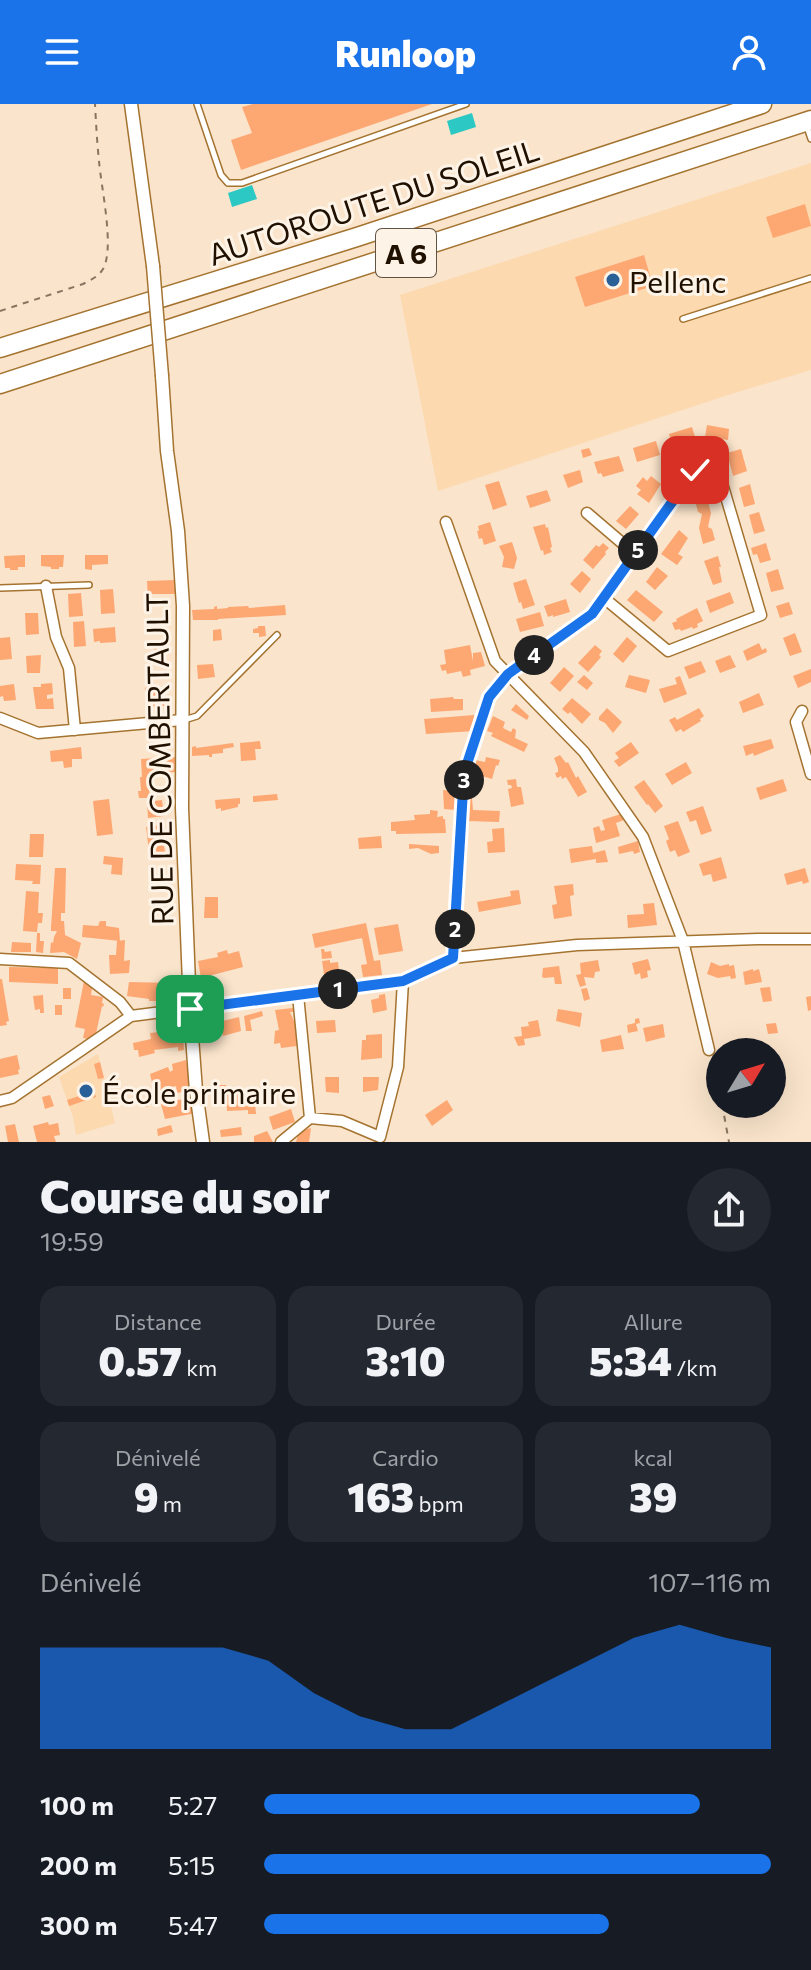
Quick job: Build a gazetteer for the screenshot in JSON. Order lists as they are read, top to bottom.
{
  "streets": {
    "highway": ["AUTOROUTE DU SOLEIL", "A 6"],
    "street": ["RUE DE COMBERTAULT"]
  },
  "places": ["Pellenc", "École primaire"],
  "north": "top right",
  "page": {
    "header": "Runloop",
    "pins": [
      "5",
      "4",
      "3",
      "2",
      "1"
    ],
    "heading": ["Course du soir", "19:59"],
    "stats": [
      ["Distance", "0.57 km"],
      ["Durée", "3:10"],
      ["Allure", "5:34 /km"],
      ["Dénivelé", "9 m"],
      ["Cardio", "163 bpm"],
      ["kcal", "39"]
    ],
    "chart": ["Dénivelé", "107–116 m"],
    "list": [
      {
        "name": "100 m",
        "note": "5:27"
      },
      {
        "name": "200 m",
        "note": "5:15"
      },
      {
        "name": "300 m",
        "note": "5:47"
      }
    ]
  }
}
